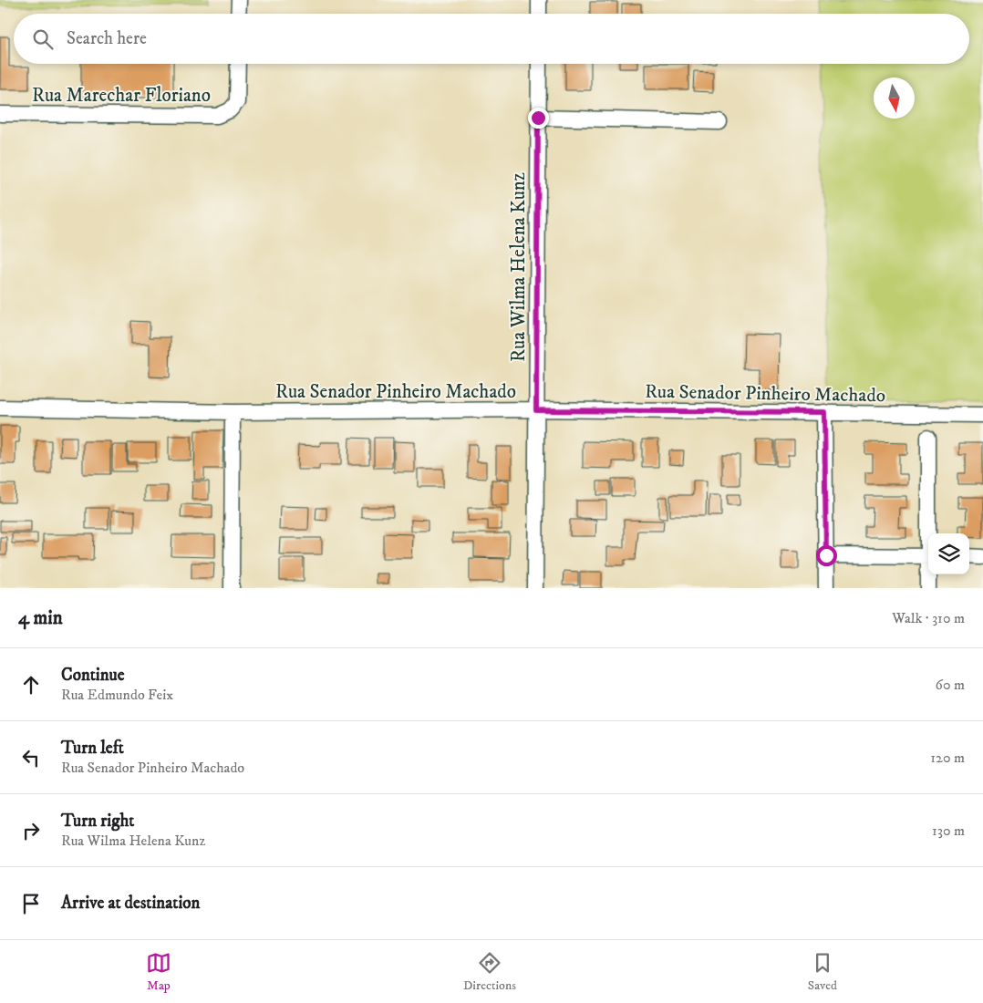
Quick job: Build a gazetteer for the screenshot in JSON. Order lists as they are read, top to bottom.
{
  "streets": {
    "street": ["Rua Marechar Floriano", "Rua Wilma Helena Kunz", "Rua Senador Pinheiro Machado"]
  },
  "crossings": [
    ["Rua Wilma Helena Kunz", "Rua Senador Pinheiro Machado"]
  ],
  "north": "bottom",
  "page": {
    "search": "Search here",
    "heading": ["4 min", "Walk · 310 m"],
    "list": [
      ["Continue", "Rua Edmundo Feix", "60 m"],
      ["Turn left", "Rua Senador Pinheiro Machado", "120 m"],
      ["Turn right", "Rua Wilma Helena Kunz", "130 m"],
      "Arrive at destination"
    ],
    "nav": ["Map", "Directions", "Saved"]
  }
}
